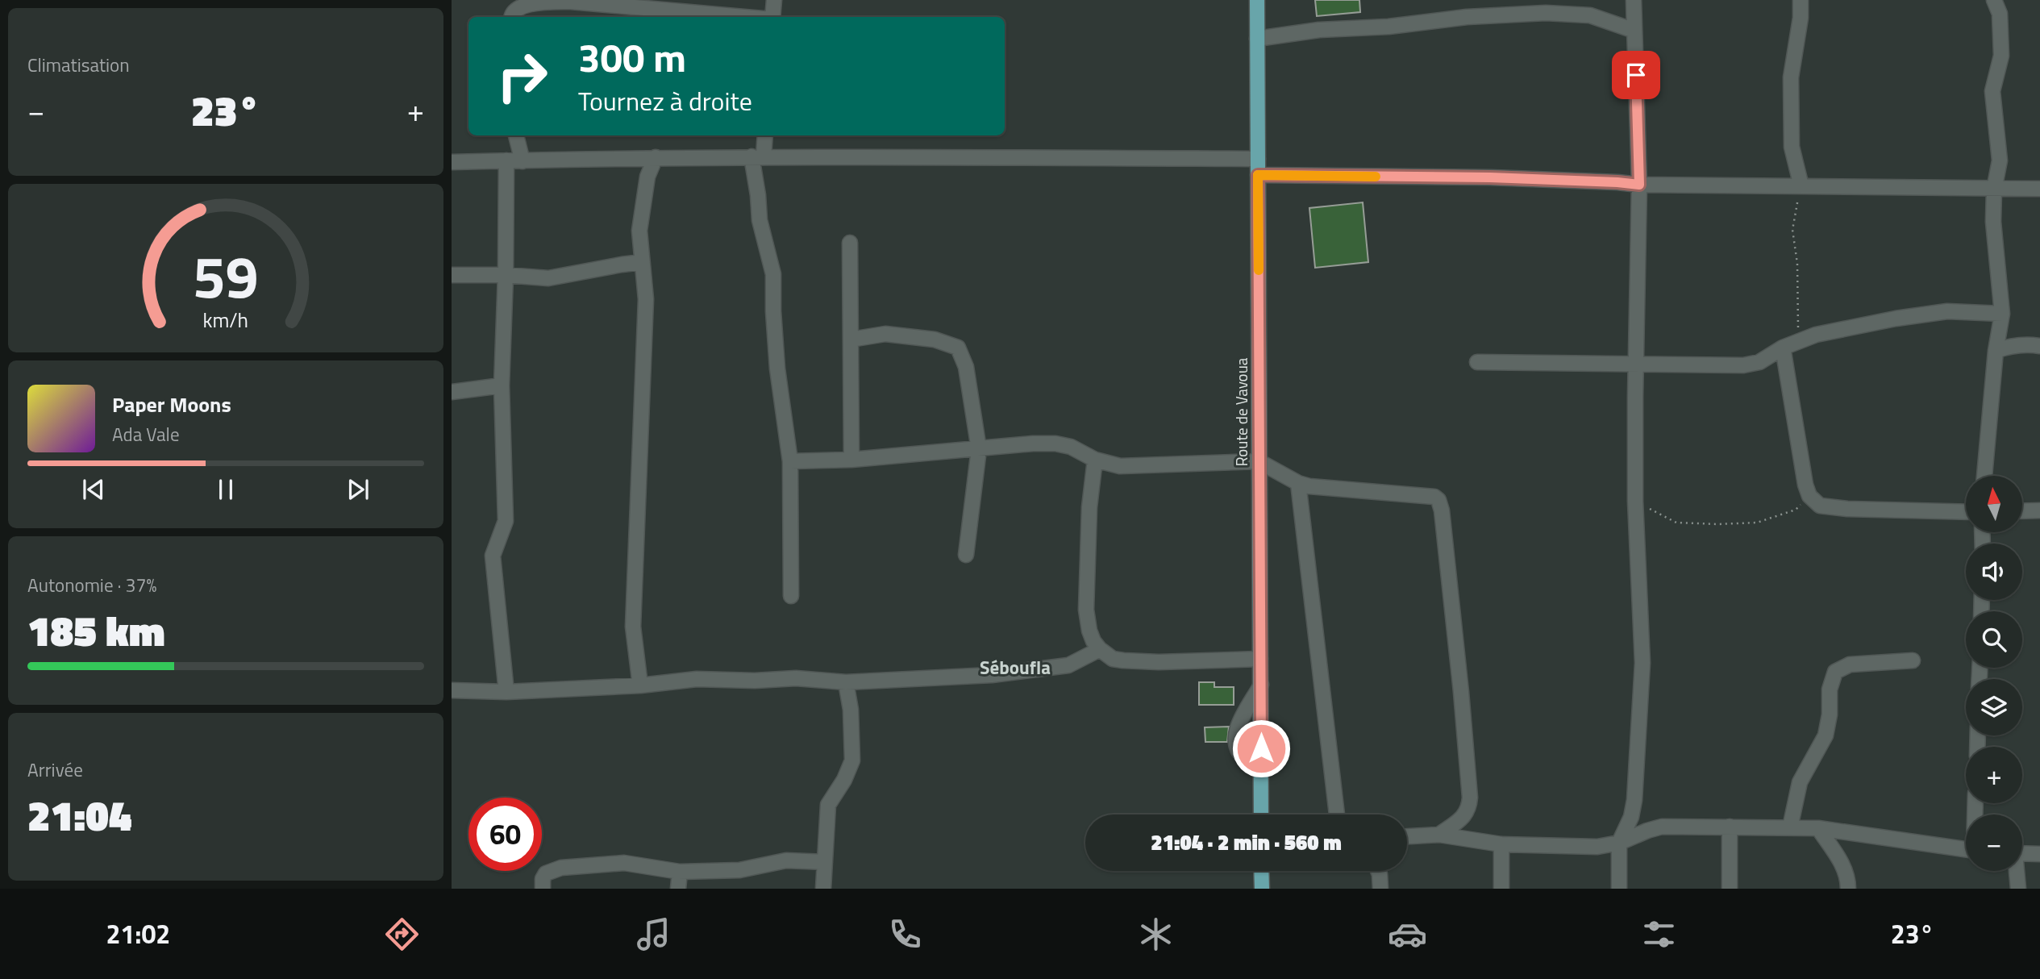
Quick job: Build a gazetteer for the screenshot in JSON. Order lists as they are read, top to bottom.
{
  "streets": {
    "main road": ["Route de Vavoua"]
  },
  "districts": ["Séboufla"],
  "north": "top",
  "page": {
    "tile": [
      "Climatisation",
      ["Autonomie · 37%", "185 km"],
      ["Arrivée", "21:04"]
    ],
    "turn": ["300 m", "Tournez à droite"],
    "heat": ["−", "23°", "+"],
    "song": ["Paper Moons", "Ada Vale"],
    "map_buttons": ["+", "−"],
    "limit": "60",
    "trip": "21:04 · 2 min · 560 m",
    "tabs": ["21:02", "23°"],
    "gauge": ["59", "km/h"]
  }
}
